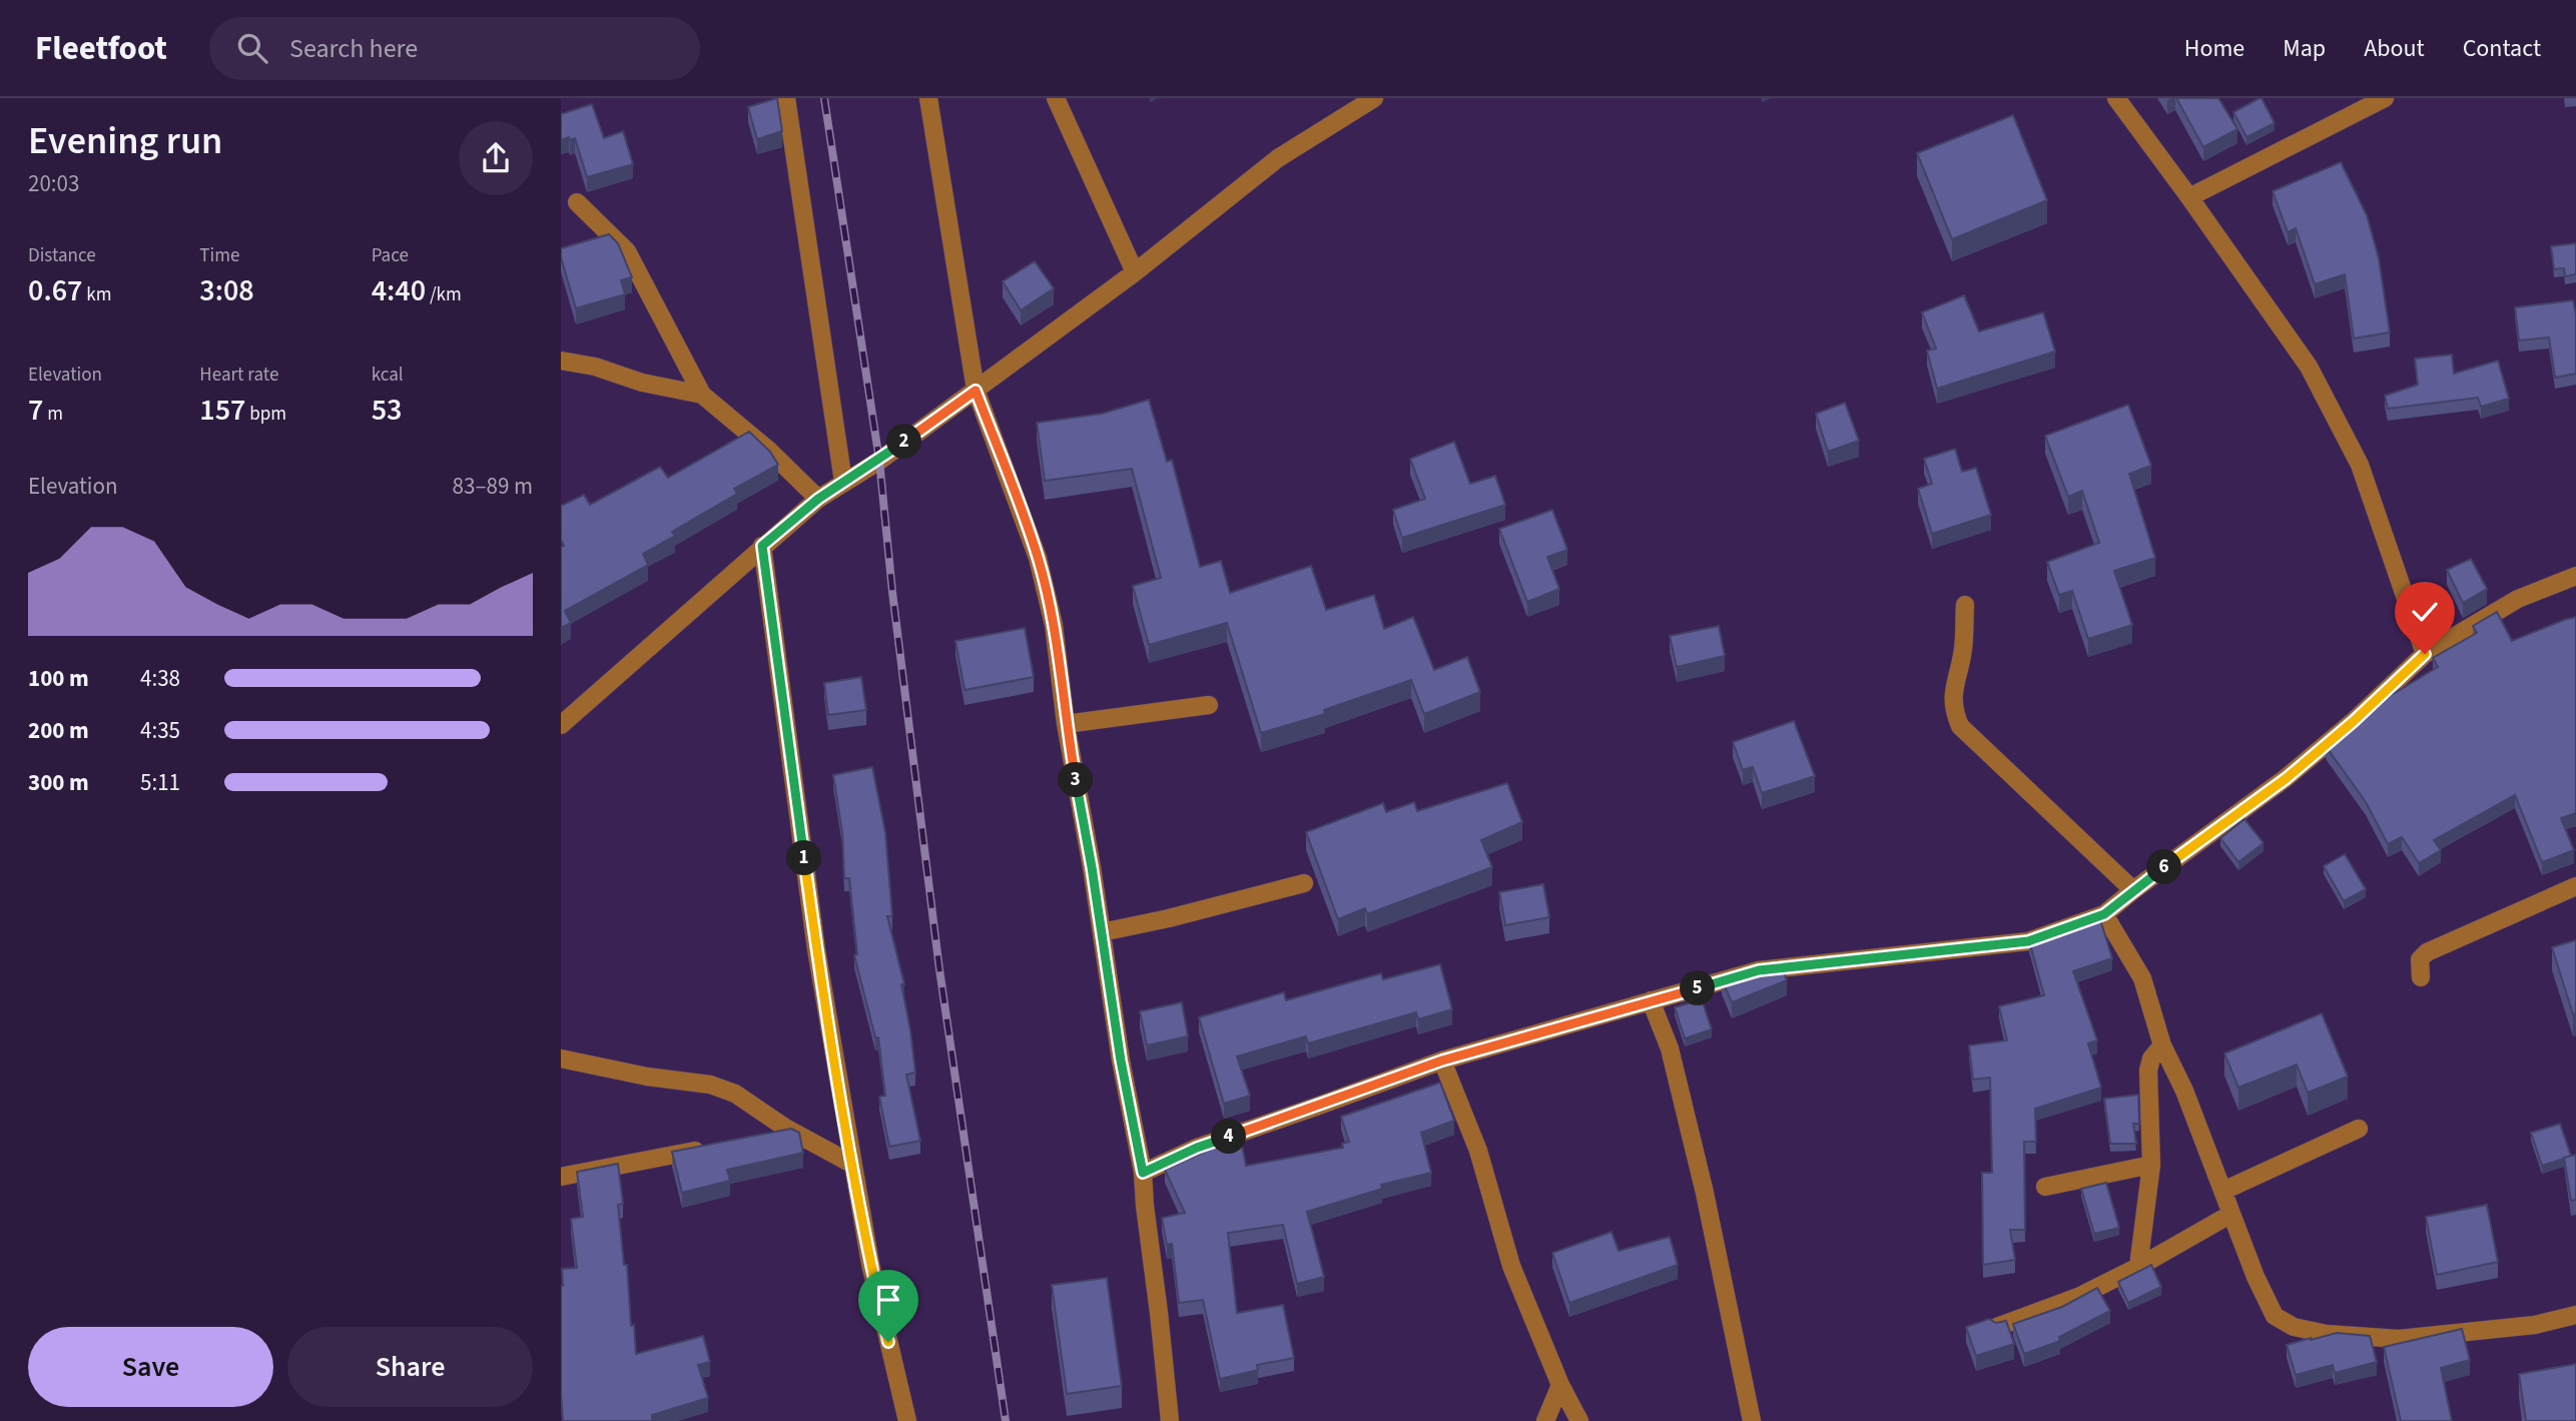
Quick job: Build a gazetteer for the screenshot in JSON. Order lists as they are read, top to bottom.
{
  "page": {
    "header": "Fleetfoot",
    "search": "Search here",
    "nav": [
      "Home",
      "Map",
      "About",
      "Contact"
    ],
    "heading": ["Evening run", "20:03"],
    "stats": [
      ["Distance", "0.67 km"],
      ["Time", "3:08"],
      ["Pace", "4:40 /km"],
      ["Elevation", "7 m"],
      ["Heart rate", "157 bpm"],
      ["kcal", "53"]
    ],
    "pins": [
      "2",
      "3",
      "1",
      "6",
      "5",
      "4"
    ],
    "chart": ["Elevation", "83–89 m"],
    "list": [
      {
        "name": "100 m",
        "note": "4:38"
      },
      {
        "name": "200 m",
        "note": "4:35"
      },
      {
        "name": "300 m",
        "note": "5:11"
      }
    ],
    "buttons": ["Save", "Share"]
  }
}
